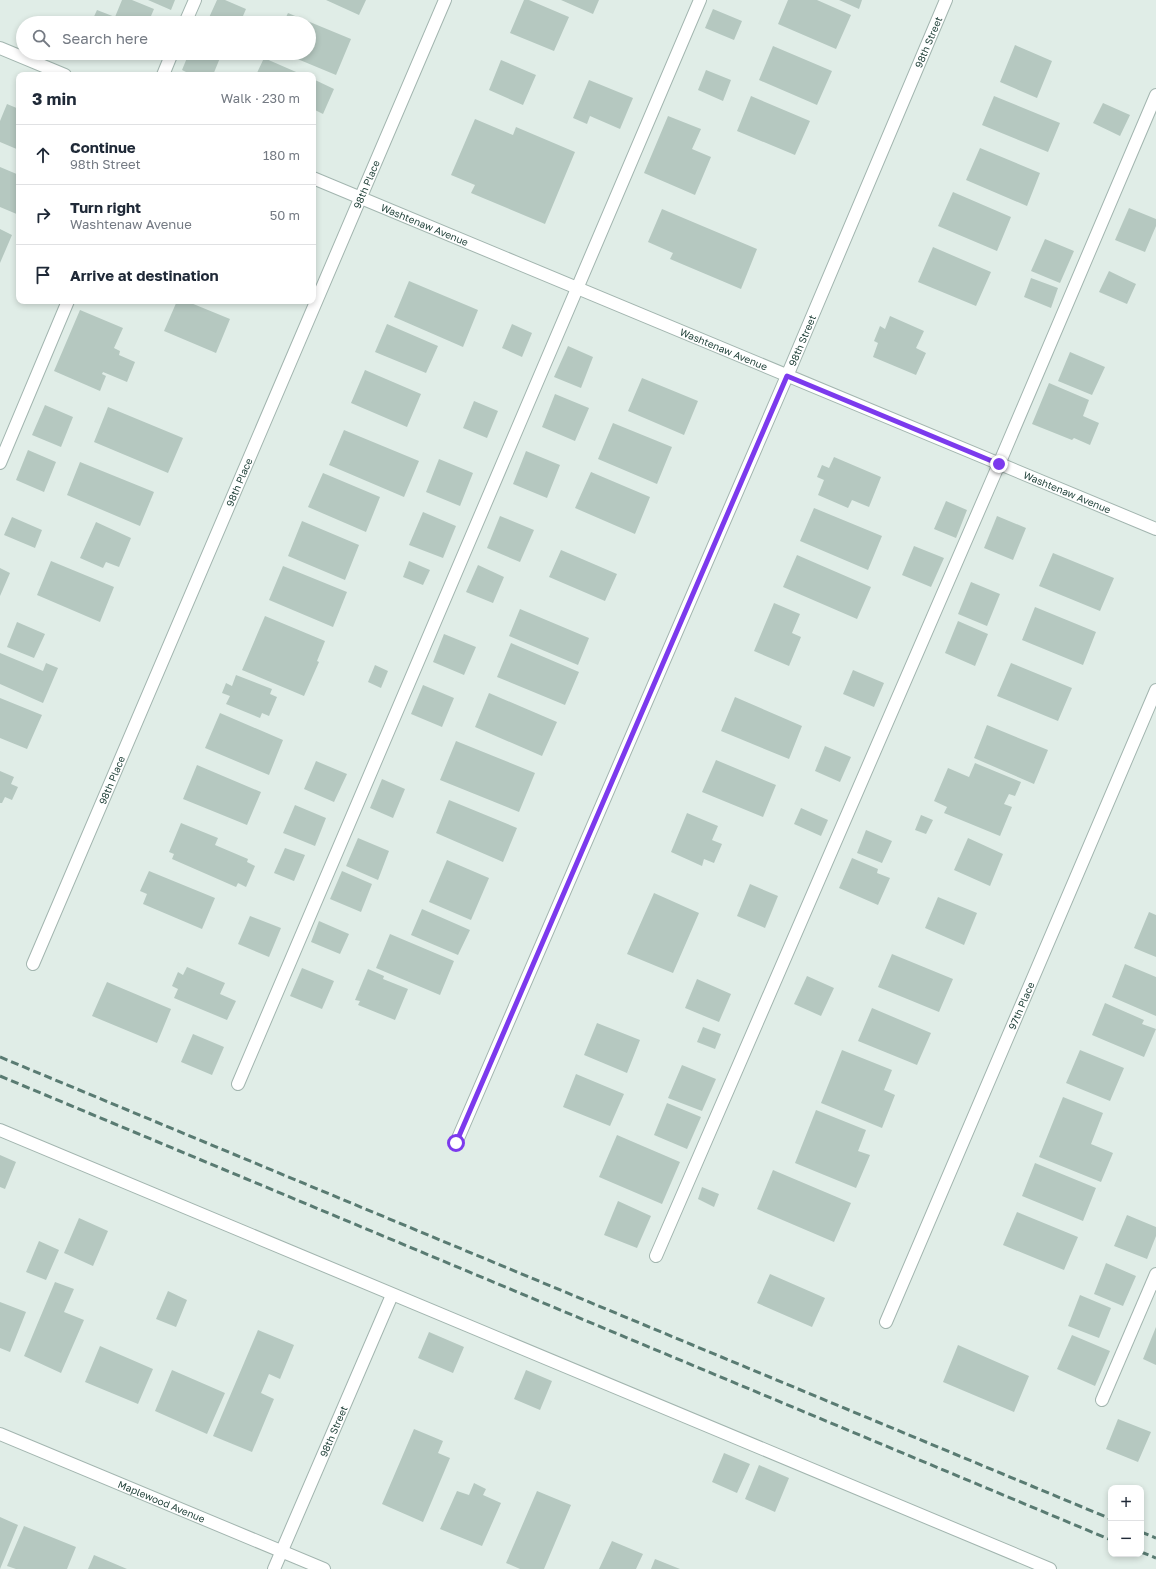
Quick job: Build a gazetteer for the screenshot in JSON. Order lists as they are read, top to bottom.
{
  "streets": {
    "street": [
      "98th Street",
      "98th Place",
      "Washtenaw Avenue",
      "97th Place",
      "Maplewood Avenue"
    ]
  },
  "crossings": [
    ["98th Street", "Washtenaw Avenue"],
    ["98th Street", "Maplewood Avenue"],
    ["98th Place", "Washtenaw Avenue"]
  ],
  "page": {
    "search": "Search here",
    "heading": ["3 min", "Walk · 230 m"],
    "list": [
      ["Continue", "98th Street", "180 m"],
      ["Turn right", "Washtenaw Avenue", "50 m"],
      "Arrive at destination"
    ],
    "map_buttons": ["+", "−"]
  }
}
